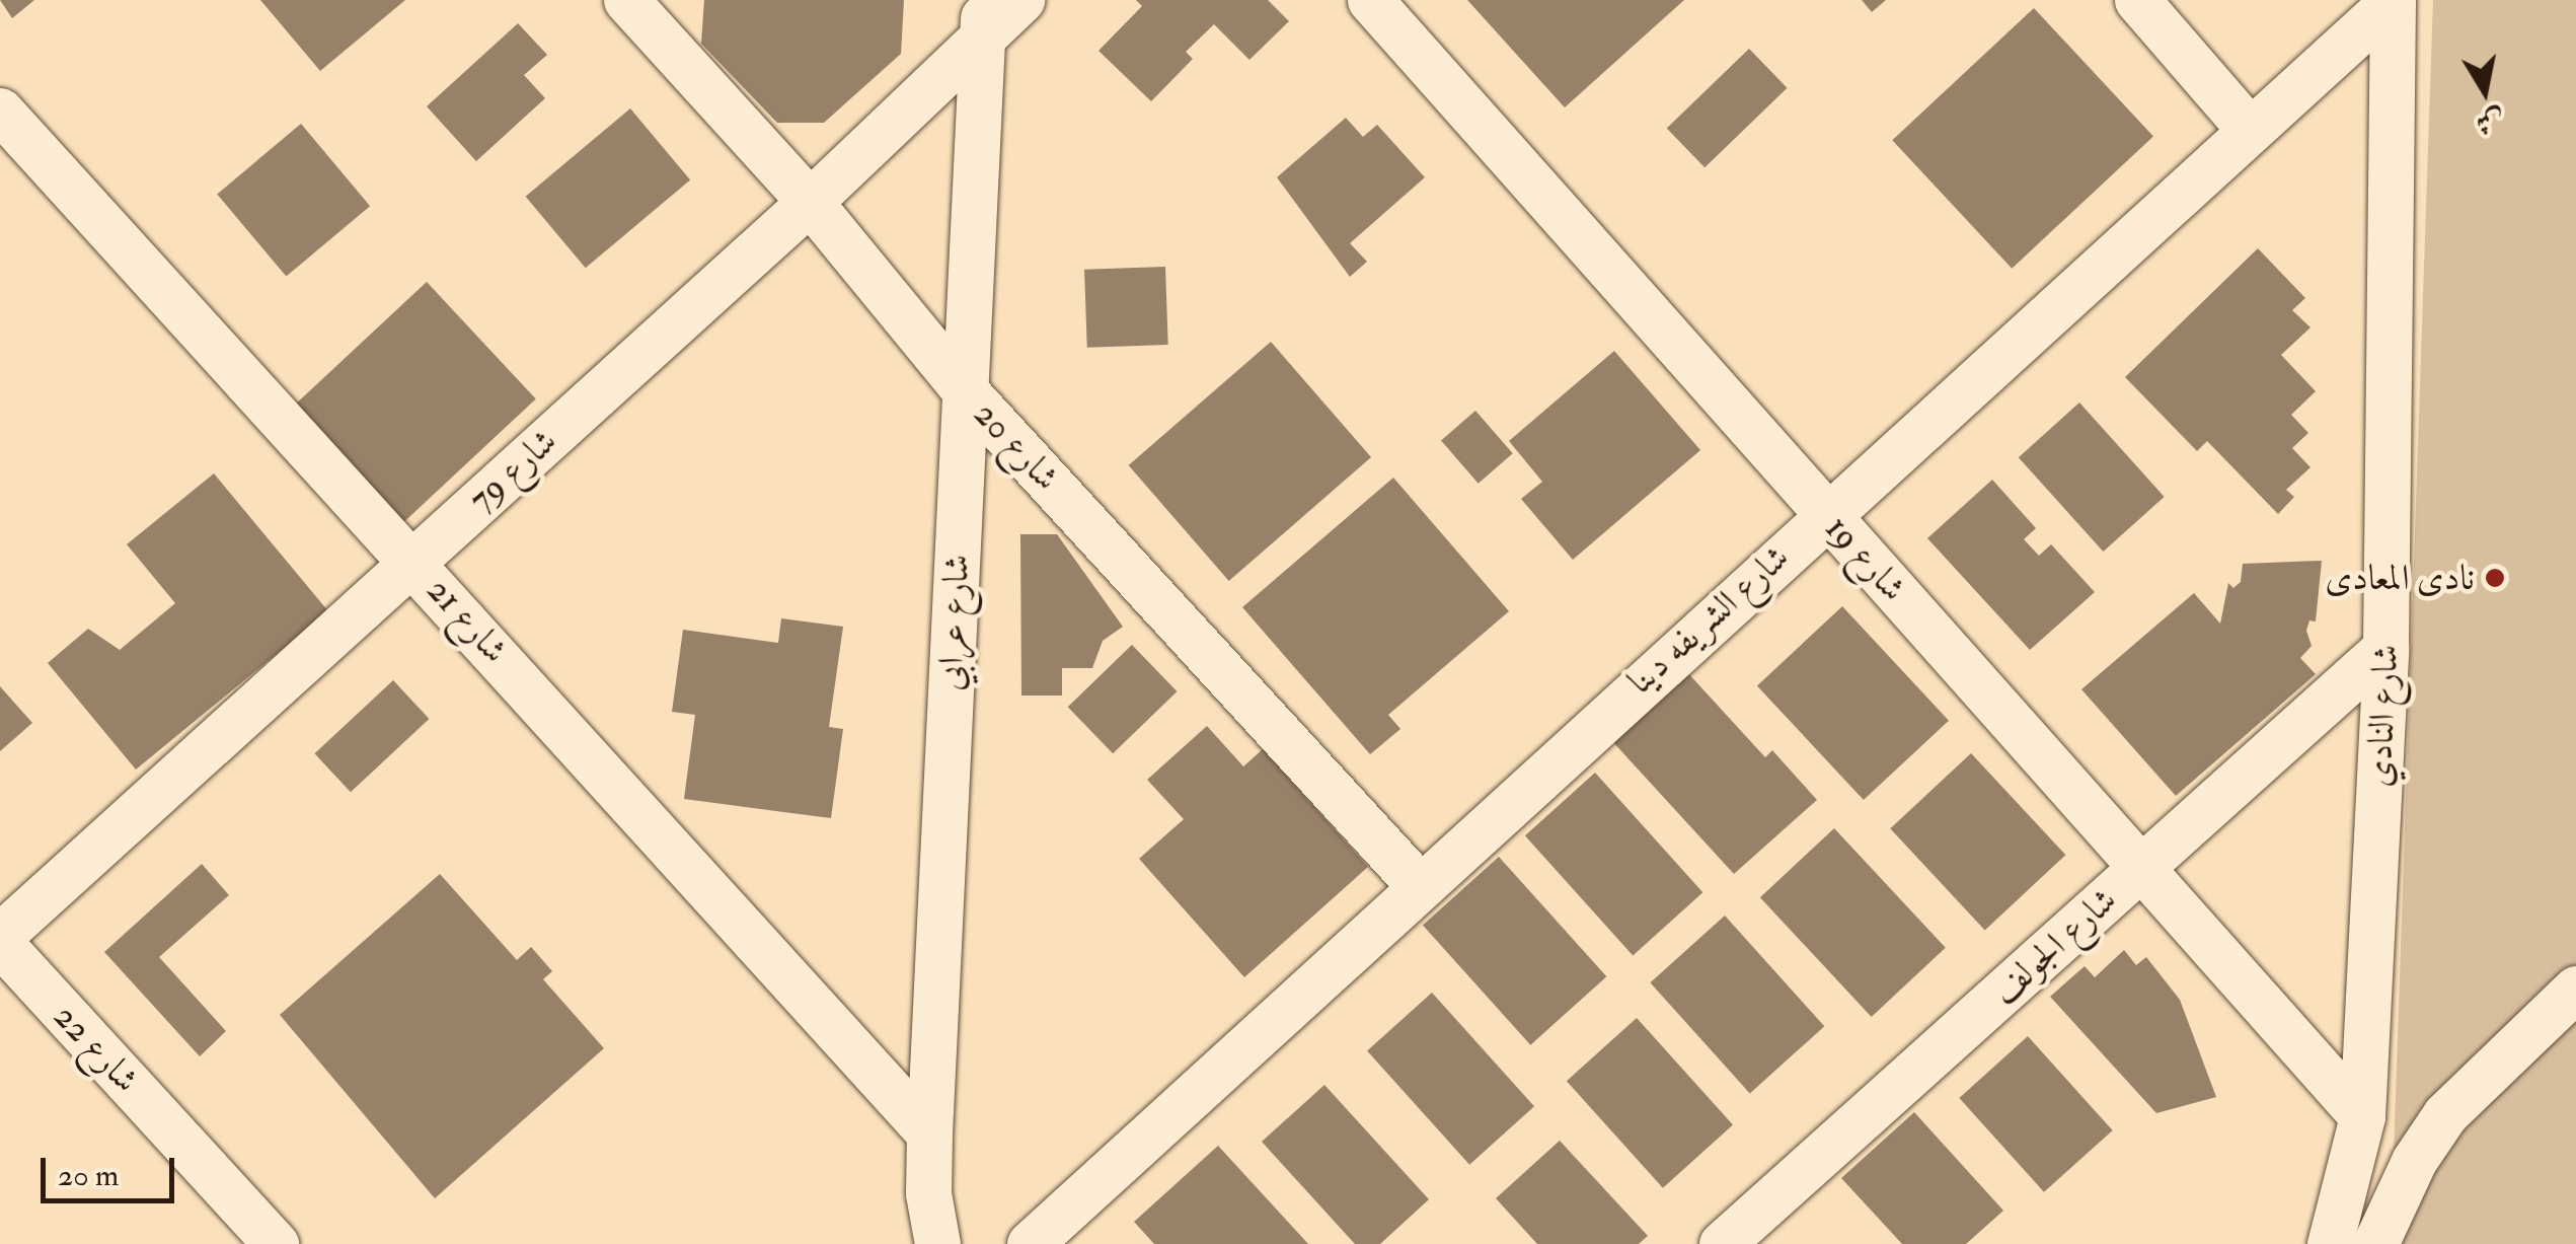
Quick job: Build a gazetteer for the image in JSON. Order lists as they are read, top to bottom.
{
  "streets": {
    "street": [
      "شارع 20",
      "شارع 79",
      "شارع 19",
      "شارع الشريفه دينا",
      "شارع 21",
      "شارع عرابي",
      "شارع النادي",
      "شارع الجولف",
      "شارع 22"
    ]
  },
  "crossings": [
    ["شارع 20", "شارع 79"],
    ["شارع 20", "شارع الشريفه دينا"],
    ["شارع 20", "شارع عرابي"],
    ["شارع 79", "شارع 21"],
    ["شارع 79", "شارع عرابي"],
    ["شارع 79", "شارع 22"],
    ["شارع 19", "شارع الشريفه دينا"],
    ["شارع 19", "شارع النادي"],
    ["شارع 19", "شارع الجولف"],
    ["شارع الشريفه دينا", "شارع النادي"],
    ["شارع 21", "شارع عرابي"],
    ["شارع النادي", "شارع الجولف"]
  ],
  "places": ["نادى المعادى"],
  "scale_bar": "20 m",
  "north": "bottom"
}
